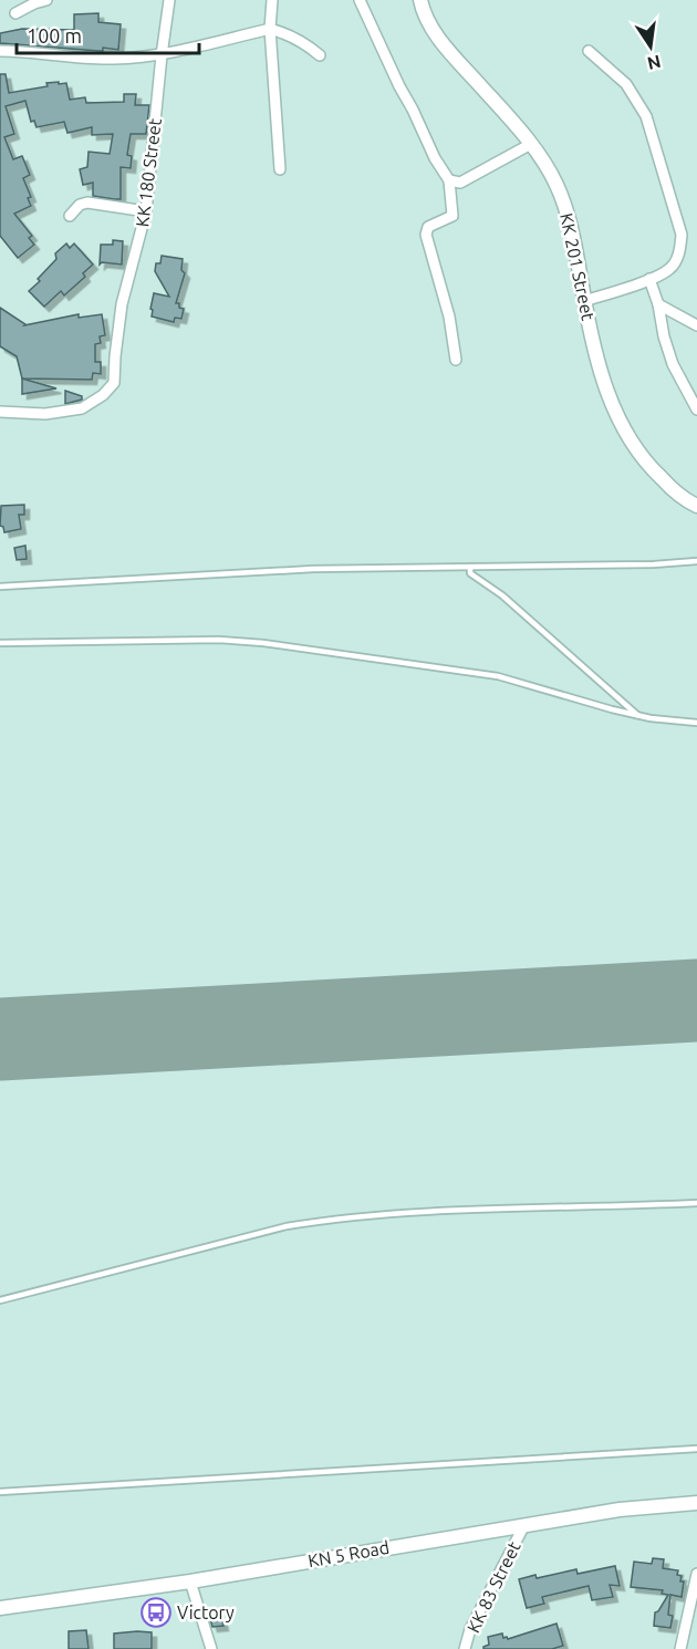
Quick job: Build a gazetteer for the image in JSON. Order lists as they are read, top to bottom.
{
  "streets": {
    "main road": ["KK 201 Street", "KN 5 Road"],
    "street": ["KK 180 Street", "KK 83 Street"]
  },
  "crossings": [
    ["KN 5 Road", "KK 83 Street"]
  ],
  "places": {
    "bus stop": ["Victory"]
  },
  "scale_bar": "100 m",
  "north": "bottom"
}
